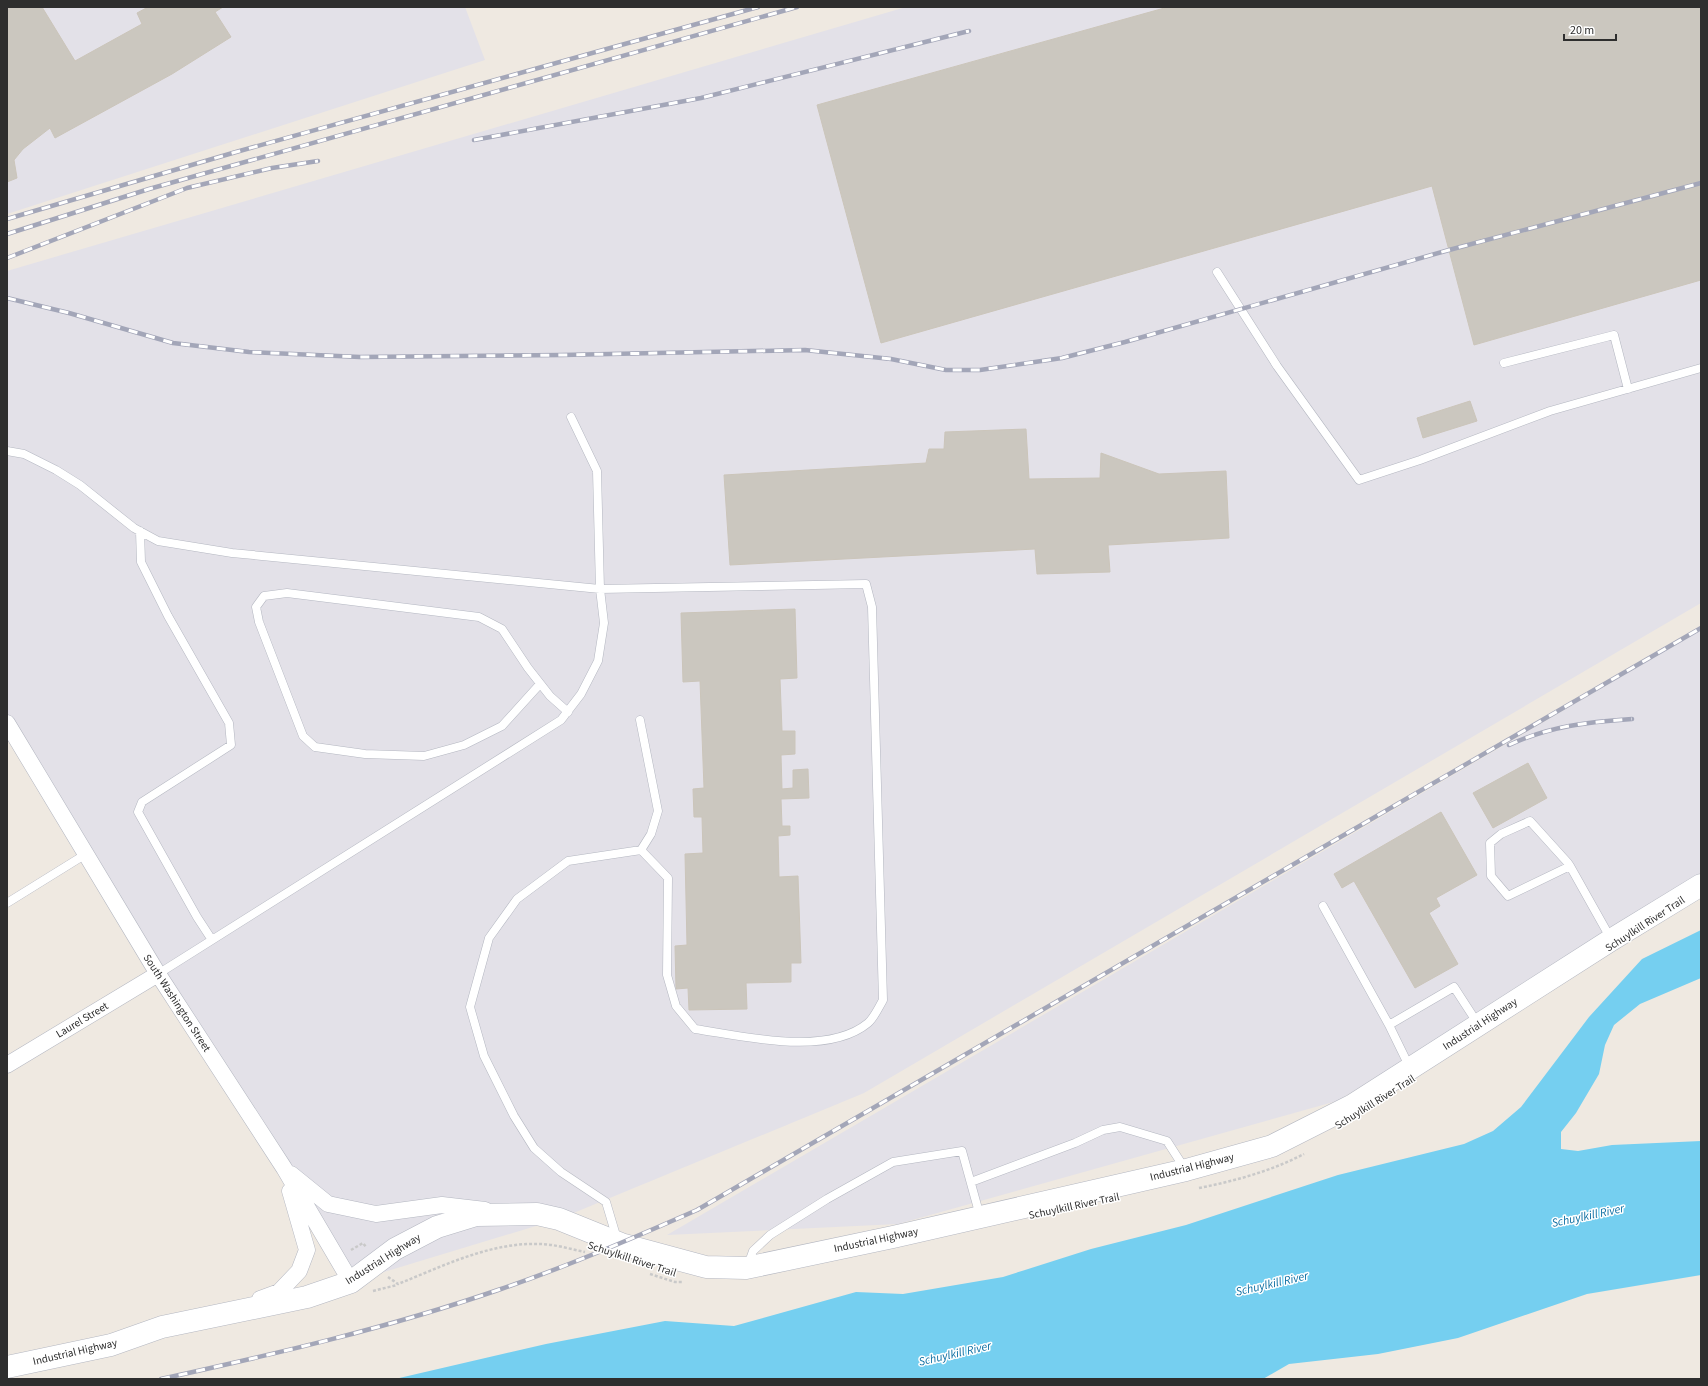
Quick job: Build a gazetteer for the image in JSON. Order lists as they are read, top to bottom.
{
  "streets": {
    "street": ["South Washington Street", "Laurel Street", "Industrial Highway"],
    "path": ["Schuylkill River Trail"]
  },
  "crossings": [
    ["South Washington Street", "Laurel Street"],
    ["South Washington Street", "Industrial Highway"]
  ],
  "water": ["Schuylkill River"],
  "scale_bar": "20 m"
}
